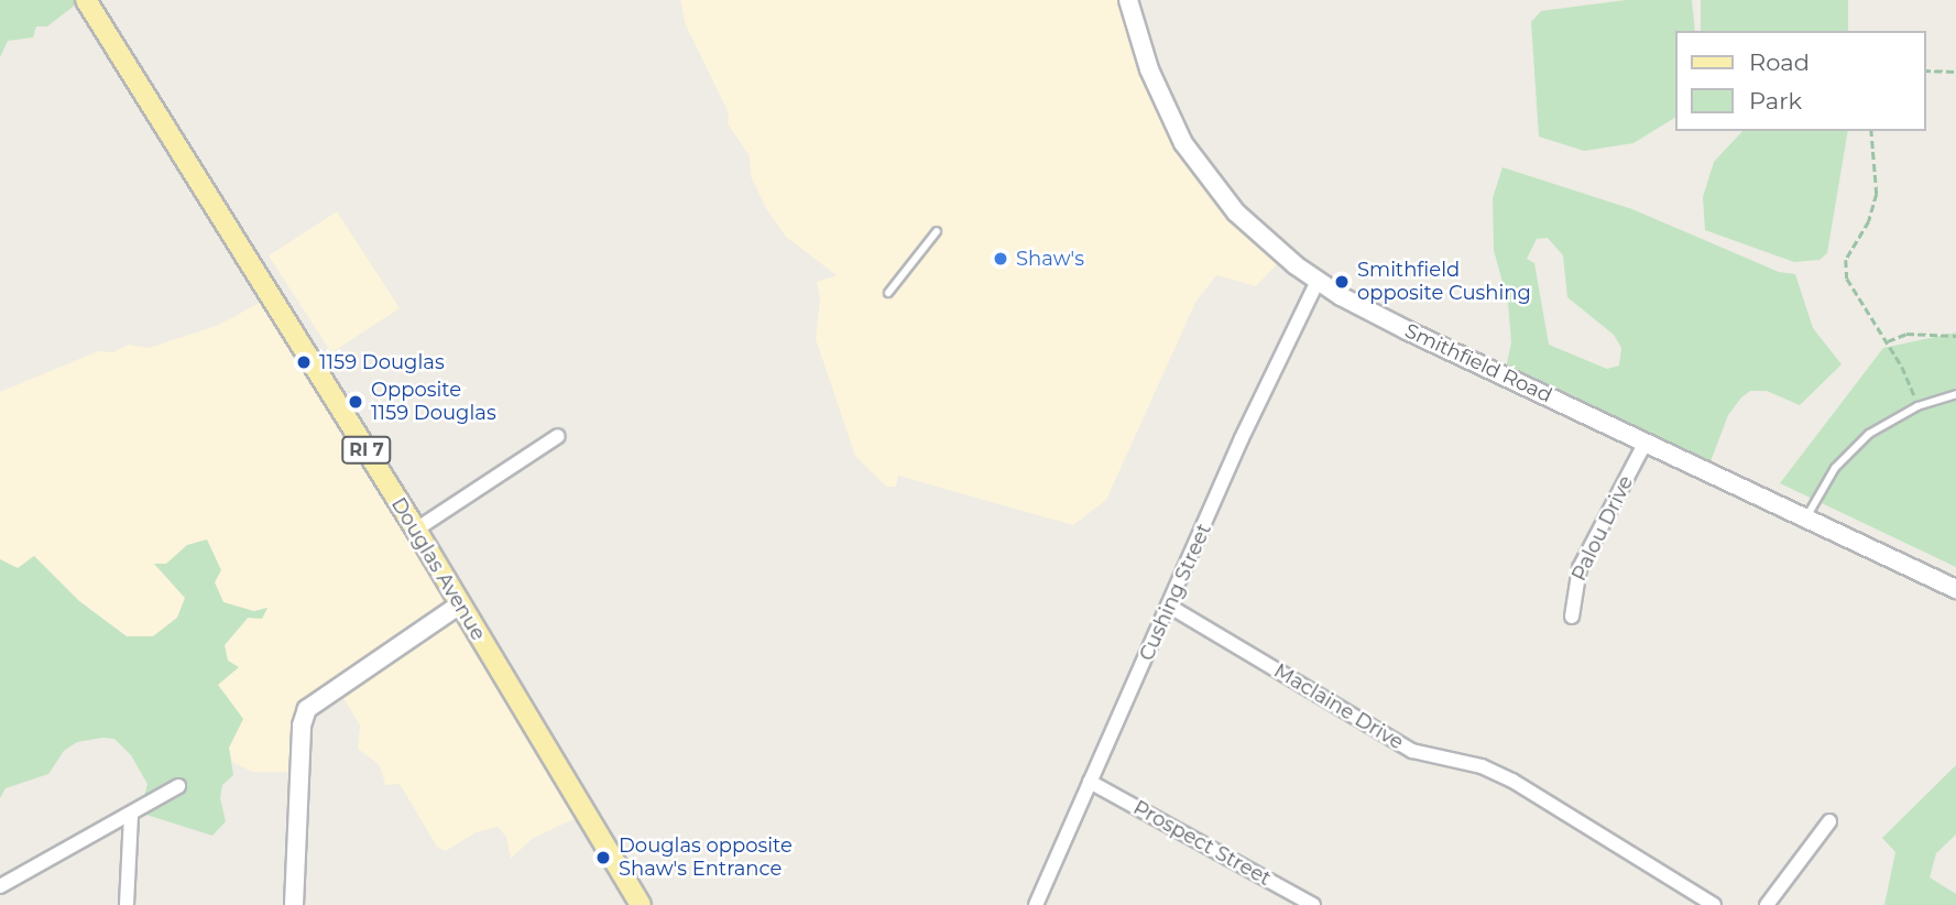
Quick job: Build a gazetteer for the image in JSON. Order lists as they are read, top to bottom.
{
  "streets": {
    "main road": ["Smithfield Road", "RI 7", "Douglas Avenue"],
    "street": [
      "Palou Drive",
      "Cushing Street",
      "Maclaine Drive",
      "Prospect Street"
    ]
  },
  "crossings": [
    ["Smithfield Road", "Palou Drive"],
    ["Smithfield Road", "Cushing Street"],
    ["Cushing Street", "Maclaine Drive"],
    ["Cushing Street", "Prospect Street"]
  ],
  "places": [
    "Shaw's",
    "Smithfield opposite Cushing",
    "1159 Douglas",
    "Opposite 1159 Douglas",
    "Douglas opposite Shaw's Entrance"
  ],
  "legend": ["Road", "Park"]
}
